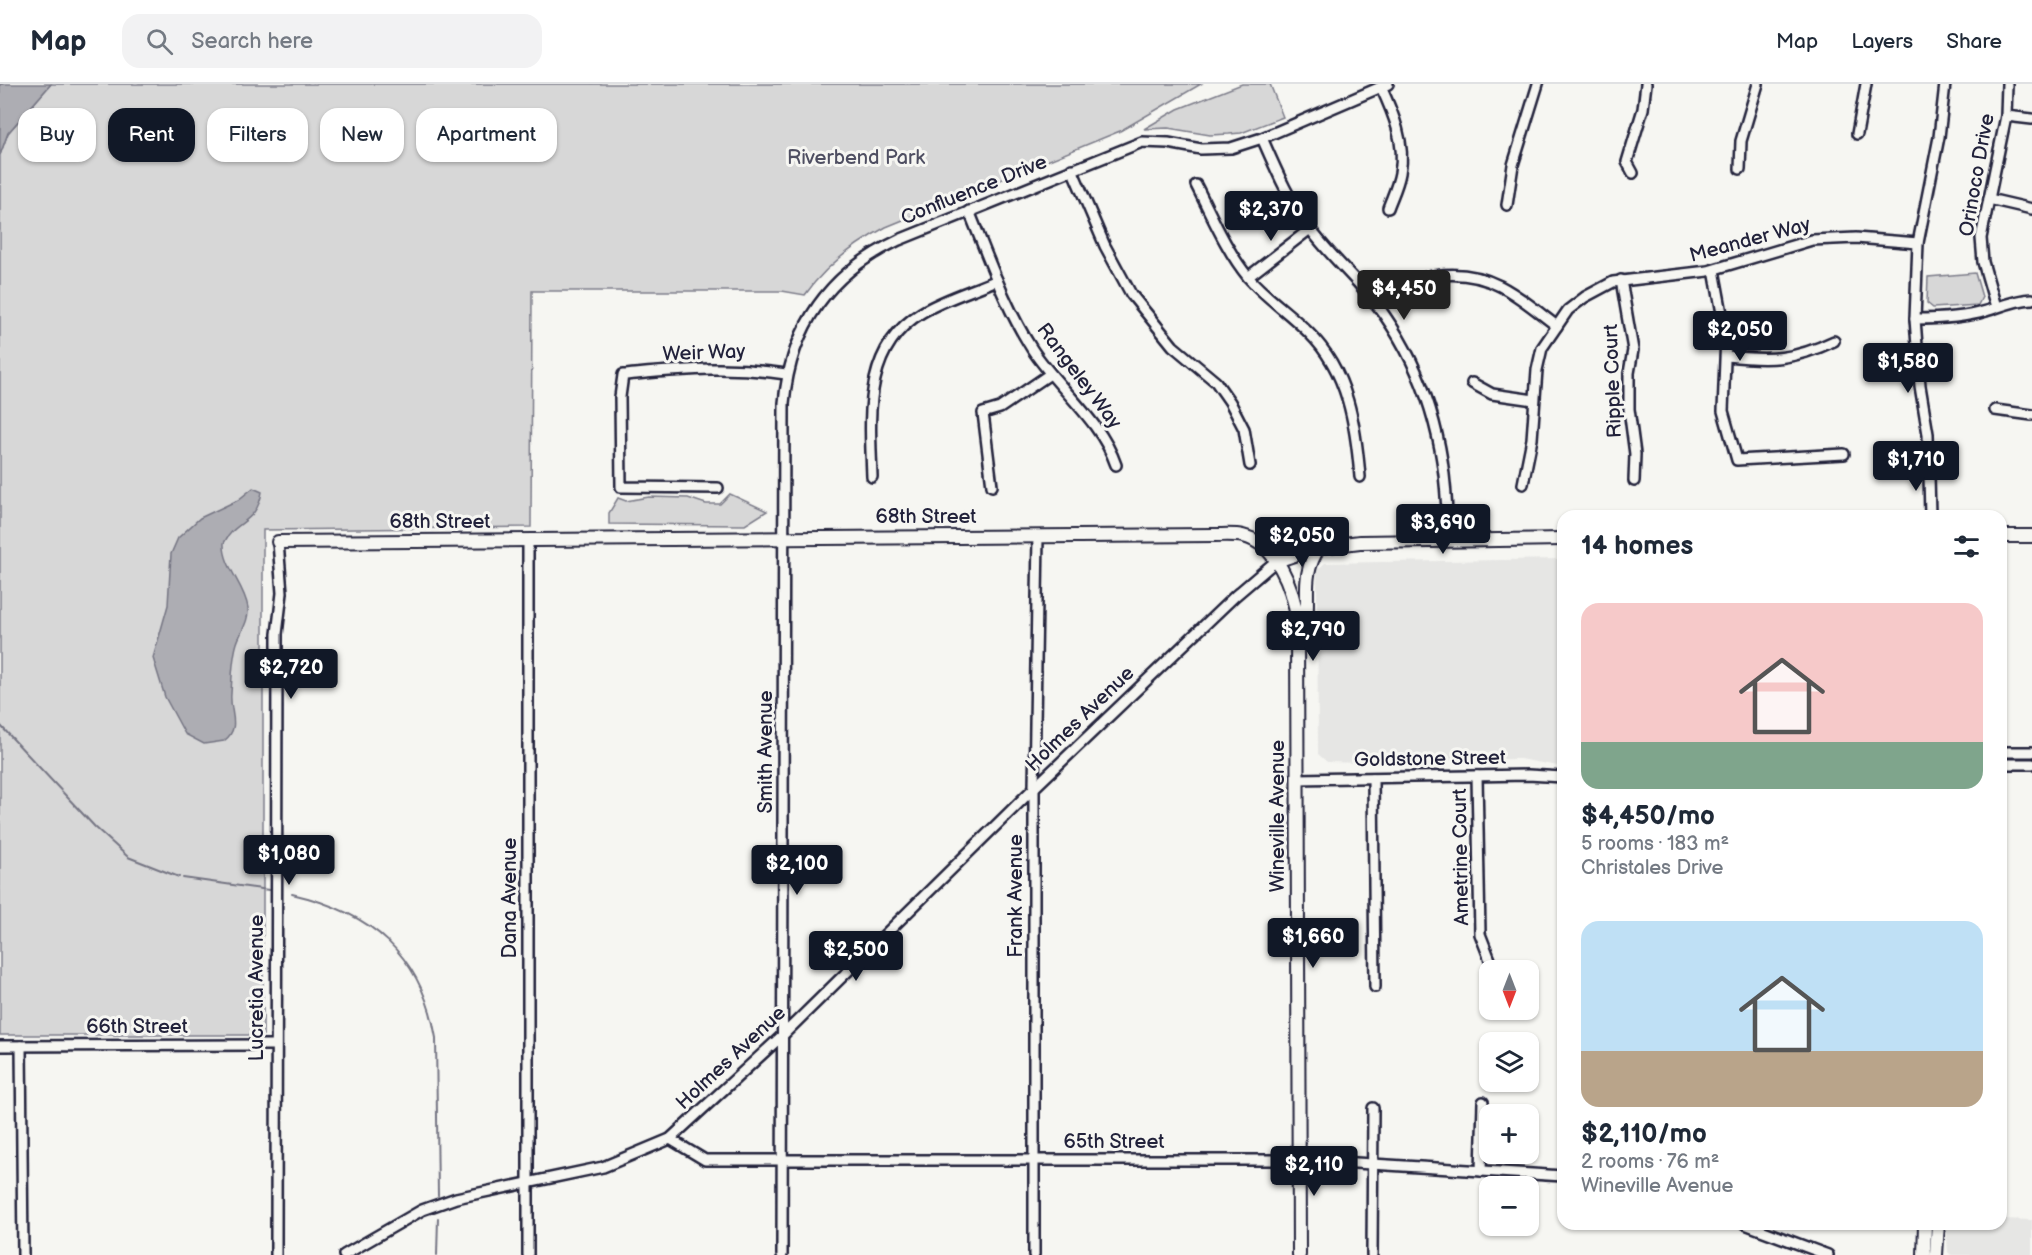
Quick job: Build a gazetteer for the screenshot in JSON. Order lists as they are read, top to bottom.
{
  "streets": {
    "street": [
      "Orinoco Drive",
      "Confluence Drive",
      "Meander Way",
      "Weir Way",
      "Rangeley Way",
      "Ripple Court",
      "68th Street",
      "Holmes Avenue",
      "Smith Avenue",
      "Goldstone Street",
      "Wineville Avenue",
      "Ametrine Court",
      "Frank Avenue",
      "Dana Avenue",
      "Lucretia Avenue",
      "66th Street",
      "65th Street"
    ]
  },
  "crossings": [
    ["Confluence Drive", "Weir Way"],
    ["Confluence Drive", "Rangeley Way"],
    ["Confluence Drive", "68th Street"],
    ["Confluence Drive", "Smith Avenue"],
    ["Meander Way", "Ripple Court"],
    ["68th Street", "Holmes Avenue"],
    ["68th Street", "Smith Avenue"],
    ["68th Street", "Wineville Avenue"],
    ["68th Street", "Frank Avenue"],
    ["68th Street", "Dana Avenue"],
    ["68th Street", "Lucretia Avenue"],
    ["Holmes Avenue", "Smith Avenue"],
    ["Holmes Avenue", "Wineville Avenue"],
    ["Holmes Avenue", "Frank Avenue"],
    ["Holmes Avenue", "Dana Avenue"],
    ["Holmes Avenue", "65th Street"],
    ["Smith Avenue", "65th Street"],
    ["Goldstone Street", "Wineville Avenue"],
    ["Goldstone Street", "Ametrine Court"],
    ["Wineville Avenue", "65th Street"],
    ["Frank Avenue", "65th Street"],
    ["Lucretia Avenue", "66th Street"]
  ],
  "parks": ["Riverbend Park"],
  "north": "bottom",
  "page": {
    "header": "Map",
    "search": "Search here",
    "nav": ["Map", "Layers", "Share"],
    "chip": [
      "Buy",
      "Rent",
      "Filters",
      "New",
      "Apartment"
    ],
    "price": [
      "$2,370",
      "$4,450",
      "$2,050",
      "$1,580",
      "$1,710",
      "$3,690",
      "$2,050",
      "$2,790",
      "$2,720",
      "$1,080",
      "$2,100",
      "$1,660",
      "$2,500",
      "$2,110"
    ],
    "heading": "14 homes",
    "list": [
      {
        "name": "$4,450/mo",
        "note": "5 rooms · 183 m² · Christales Drive"
      },
      {
        "name": "$2,110/mo",
        "note": "2 rooms · 76 m² · Wineville Avenue"
      }
    ],
    "map_buttons": ["+", "−"]
  }
}
